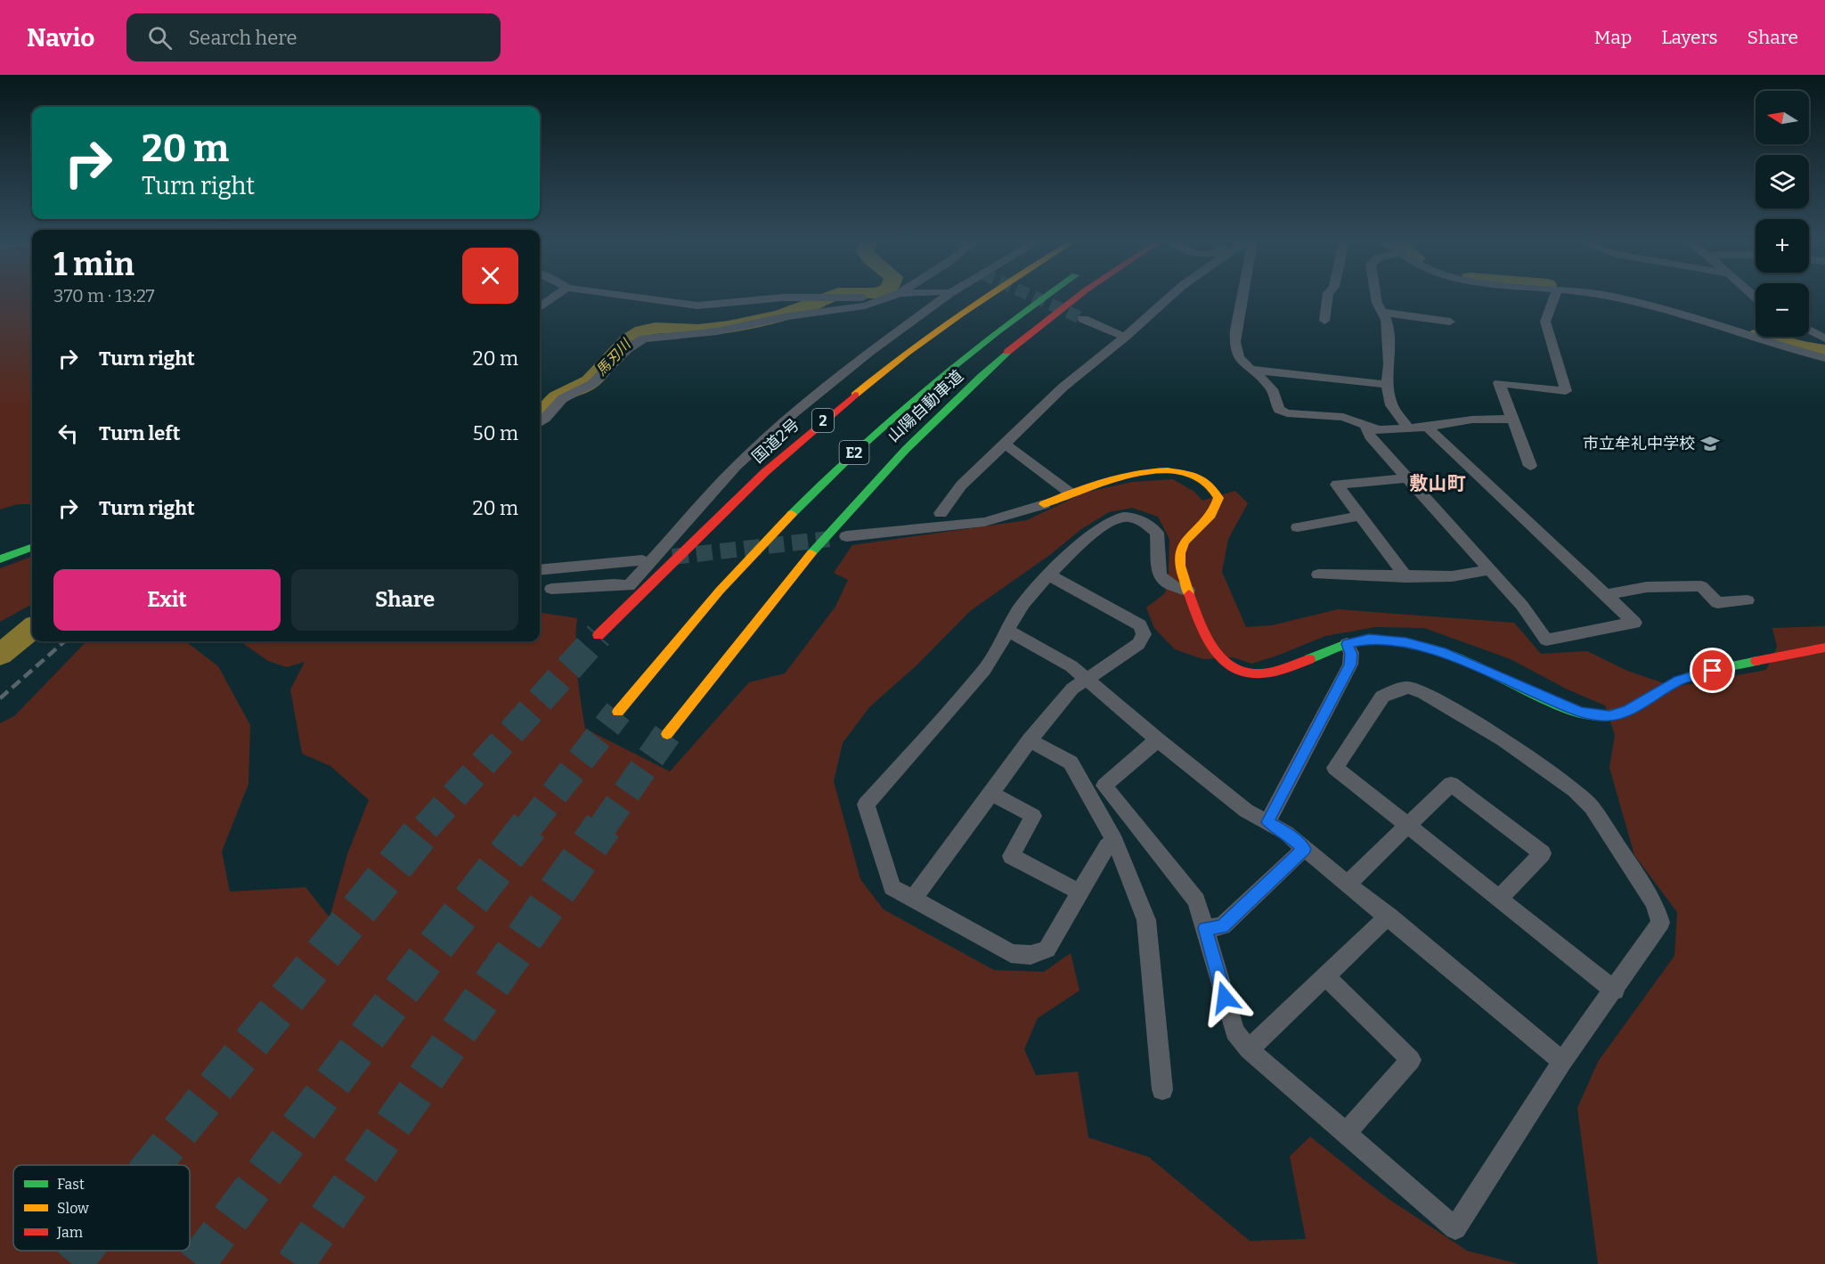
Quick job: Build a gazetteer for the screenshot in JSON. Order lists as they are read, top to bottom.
{
  "streets": {
    "main road": [
      "山陽自動車道",
      "2",
      "国道2号",
      "E2"
    ]
  },
  "districts": ["敷山町"],
  "water": ["馬刃川"],
  "places": {
    "school or university": ["市立牟礼中学校"]
  },
  "legend": ["Fast", "Slow", "Jam"],
  "north": "left",
  "page": {
    "header": "Navio",
    "search": "Search here",
    "nav": ["Map", "Layers", "Share"],
    "map_buttons": ["+", "−"],
    "turn": ["20 m", "Turn right"],
    "heading": ["1 min", "370 m · 13:27"],
    "list": [
      {
        "name": "Turn right",
        "value": "20 m"
      },
      {
        "name": "Turn left",
        "value": "50 m"
      },
      {
        "name": "Turn right",
        "value": "20 m"
      }
    ],
    "buttons": ["Exit", "Share"]
  }
}
